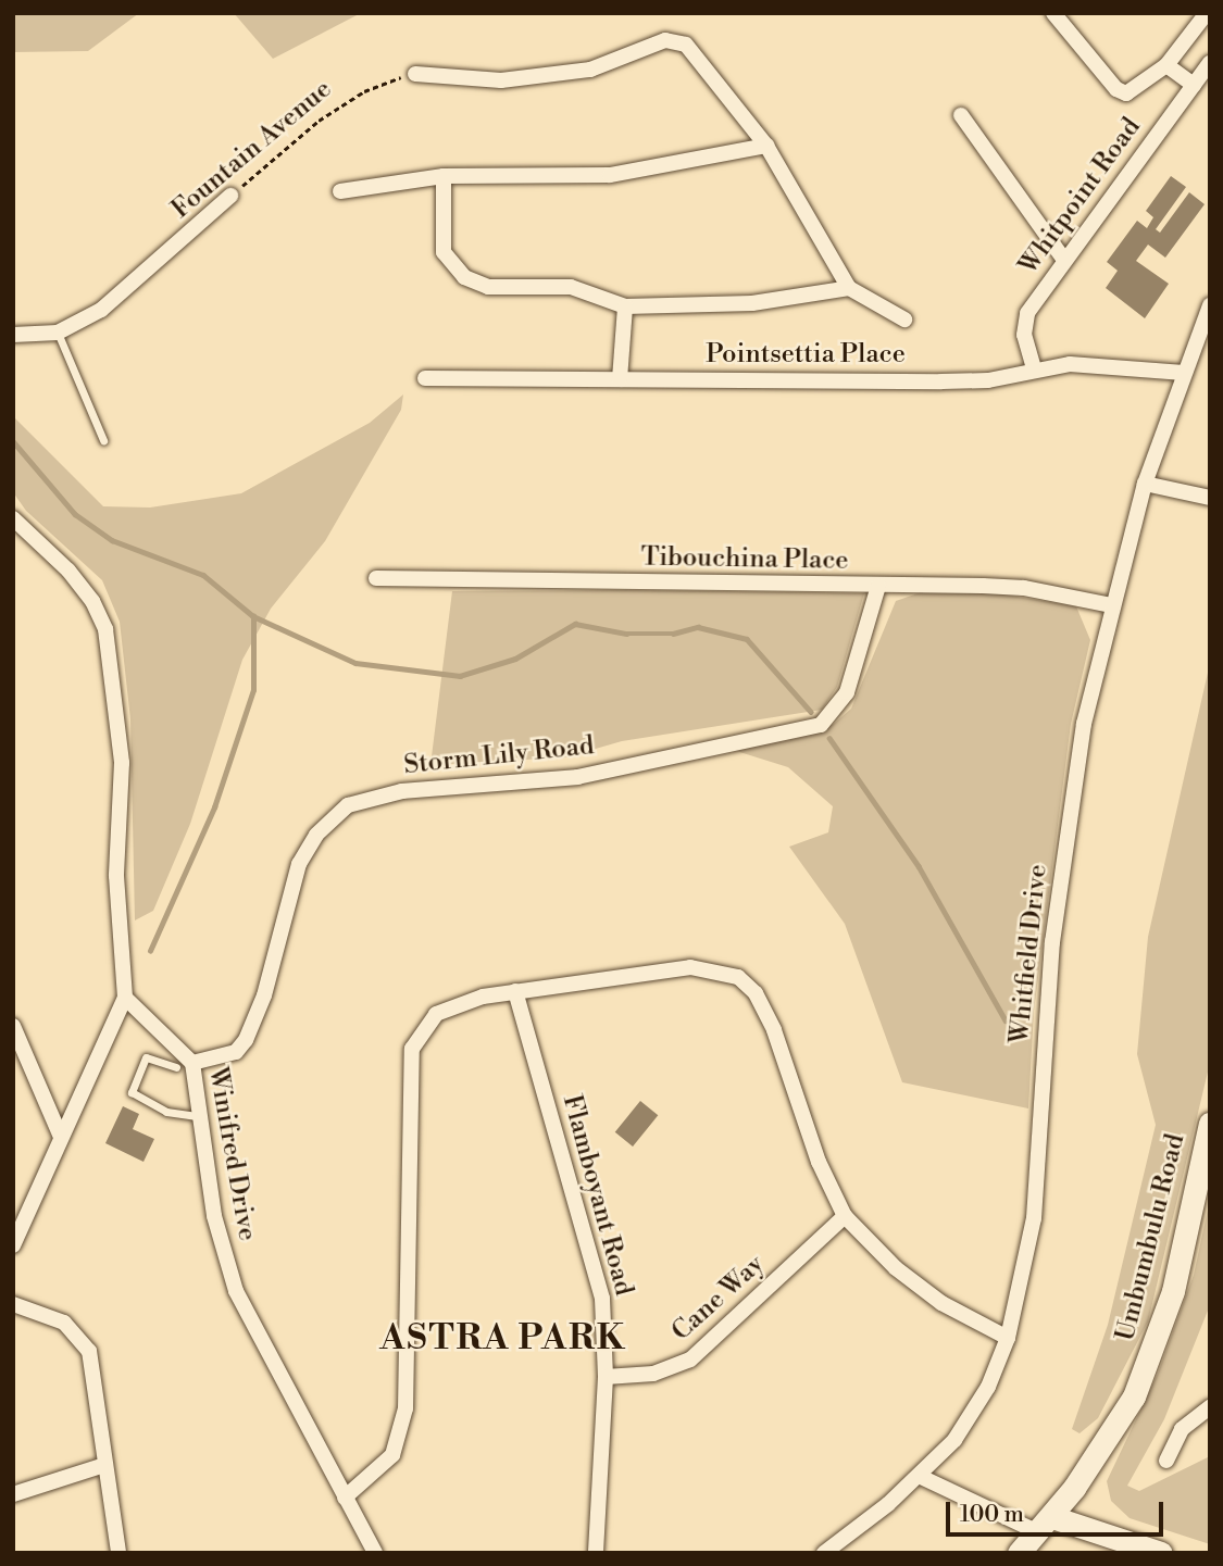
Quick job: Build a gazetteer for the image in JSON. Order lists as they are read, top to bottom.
{
  "streets": {
    "main road": ["Umbumbulu Road"],
    "street": [
      "Fountain Avenue",
      "Whitpoint Road",
      "Pointsettia Place",
      "Tibouchina Place",
      "Storm Lily Road",
      "Whitfield Drive",
      "Winifred Drive",
      "Flamboyant Road",
      "Cane Way"
    ]
  },
  "crossings": [
    ["Whitpoint Road", "Pointsettia Place"],
    ["Pointsettia Place", "Whitfield Drive"],
    ["Tibouchina Place", "Storm Lily Road"],
    ["Tibouchina Place", "Whitfield Drive"],
    ["Storm Lily Road", "Winifred Drive"],
    ["Flamboyant Road", "Cane Way"]
  ],
  "districts": ["ASTRA PARK"],
  "scale_bar": "100 m"
}
